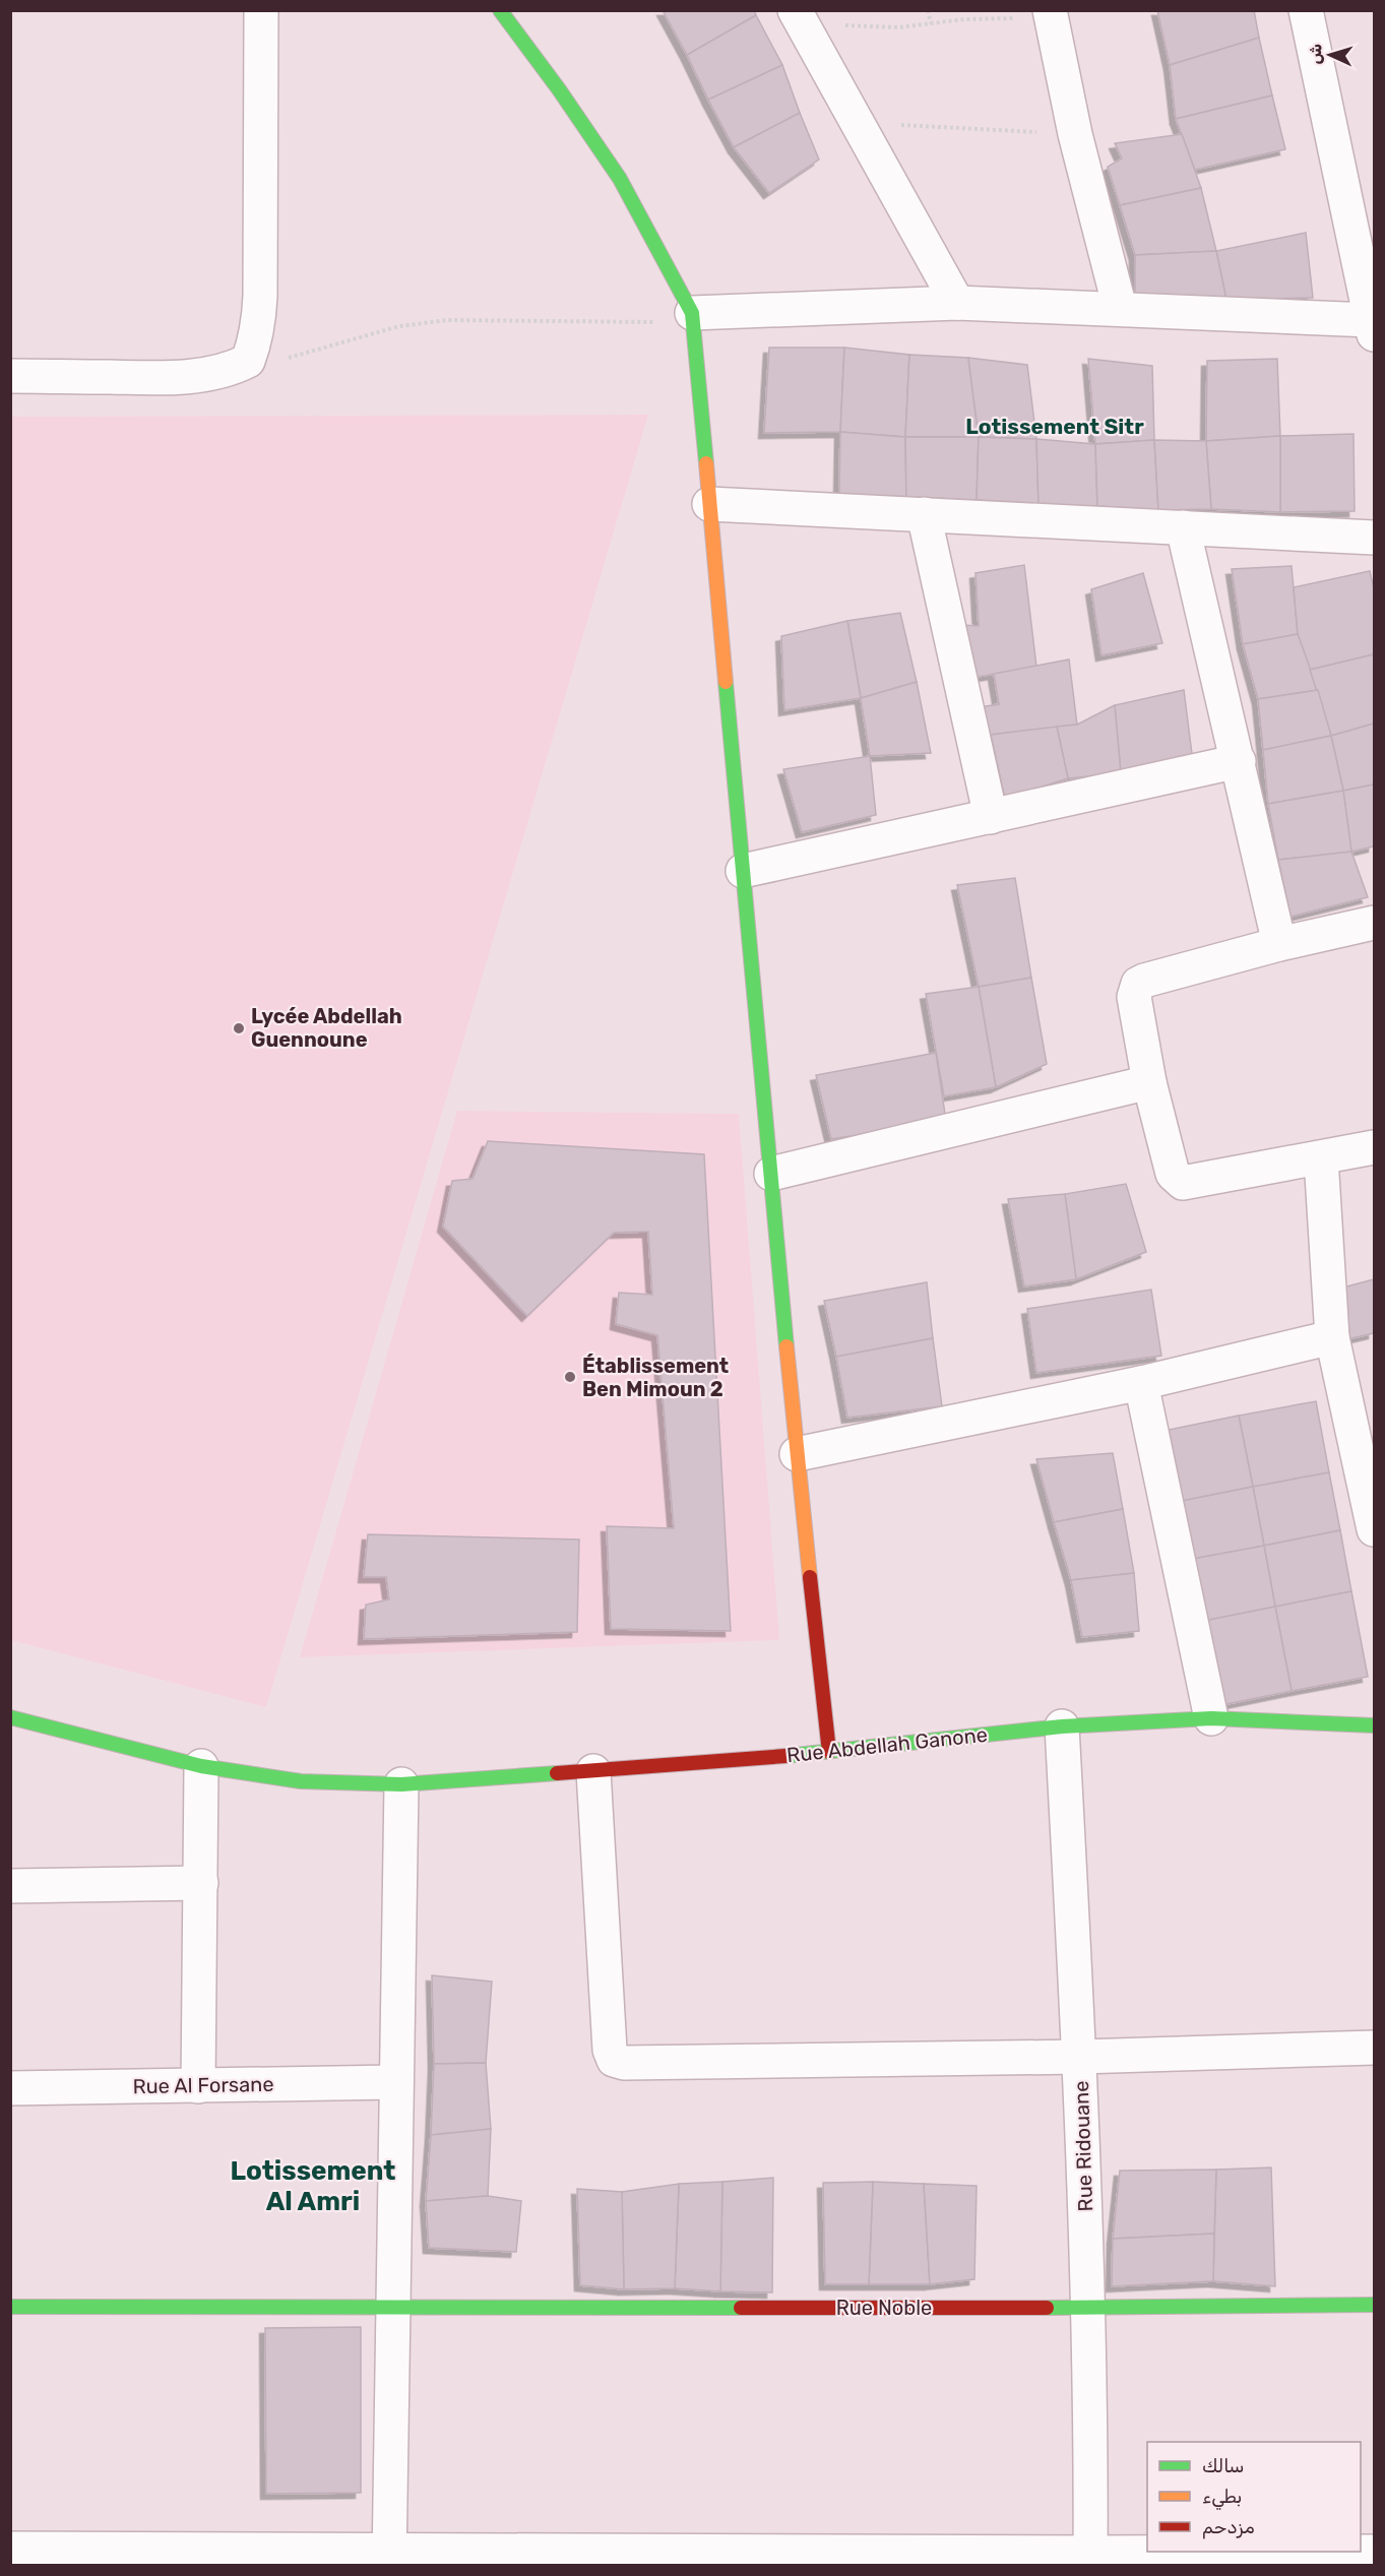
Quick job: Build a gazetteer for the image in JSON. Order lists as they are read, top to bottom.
{
  "streets": {
    "street": [
      "Rue Abdellah Ganone",
      "Rue Al Forsane",
      "Rue Ridouane",
      "Rue Noble"
    ]
  },
  "crossings": [
    ["Rue Abdellah Ganone", "Rue Ridouane"],
    ["Rue Ridouane", "Rue Noble"]
  ],
  "districts": ["Lotissement Sitr", "Lotissement Al Amri"],
  "places": ["Lycée Abdellah Guennoune", "Établissement Ben Mimoun 2"],
  "legend": ["سالك", "بطيء", "مزدحم"],
  "north": "left"
}
